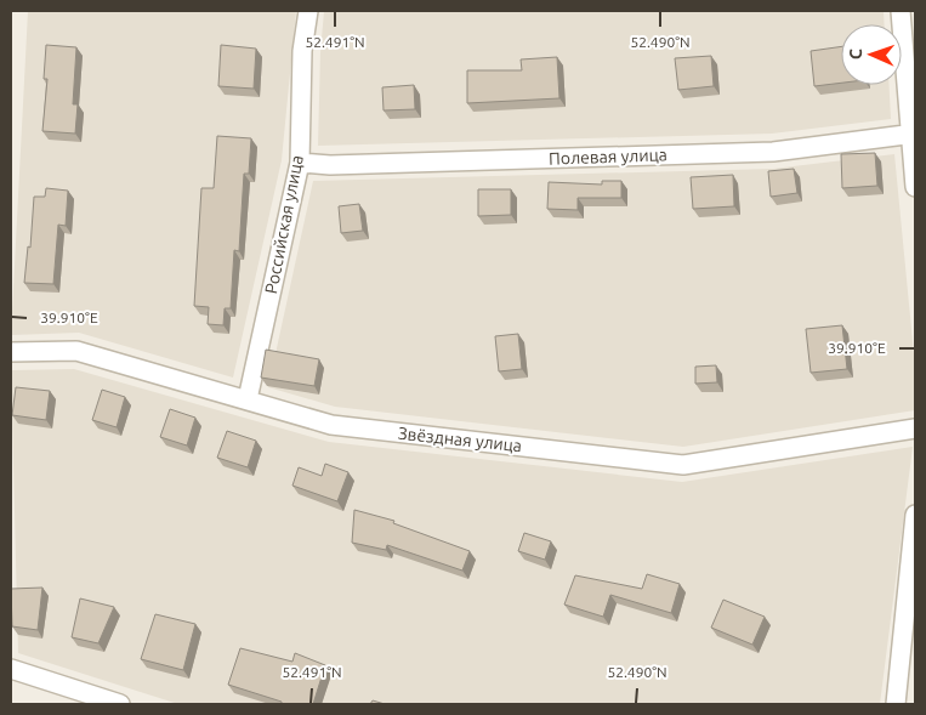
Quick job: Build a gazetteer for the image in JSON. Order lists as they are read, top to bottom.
{
  "streets": {
    "street": ["Полевая улица", "Российская улица", "Звёздная улица"]
  },
  "crossings": [
    ["Полевая улица", "Российская улица"],
    ["Российская улица", "Звёздная улица"]
  ],
  "north": "left",
  "coordinates": ["52.491°N", "52.490°N", "39.910°E"]
}
